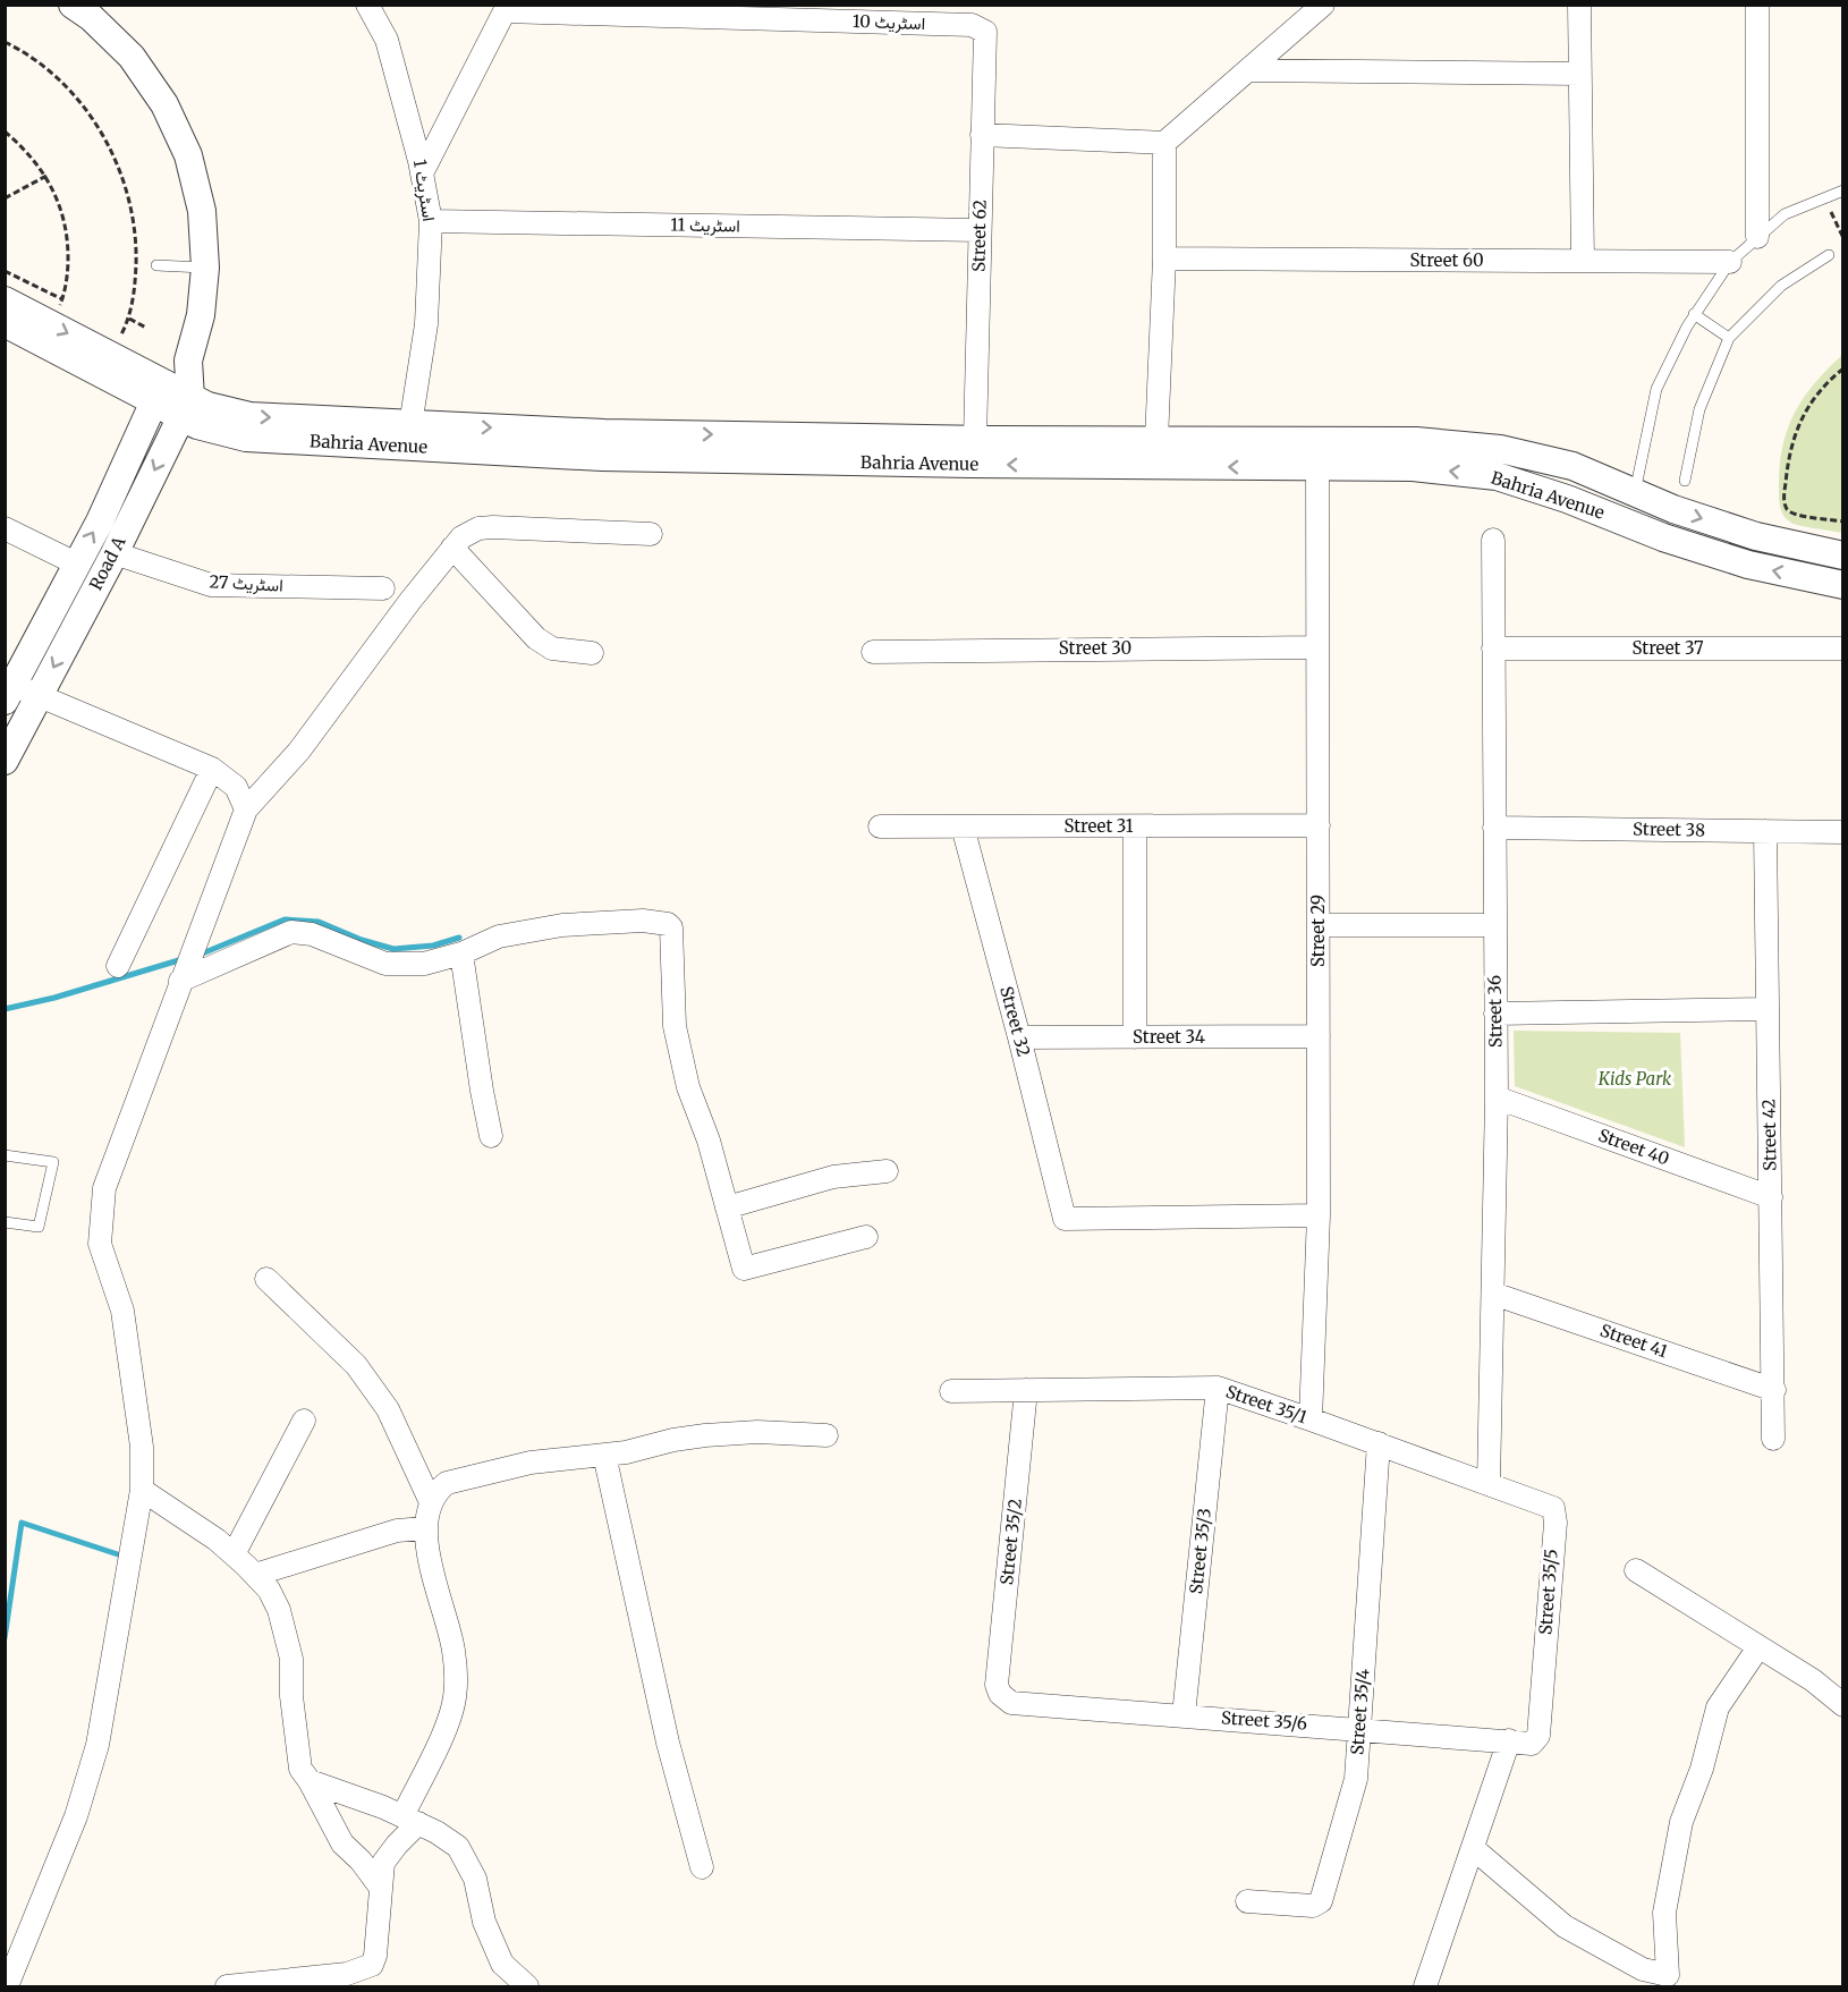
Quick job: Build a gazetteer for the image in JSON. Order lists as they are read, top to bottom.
{
  "streets": {
    "street": [
      "اسٹریٹ 10",
      "اسٹریٹ 1",
      "اسٹریٹ 11",
      "Street 62",
      "Street 60",
      "Bahria Avenue",
      "Road A",
      "اسٹریٹ 27",
      "Street 30",
      "Street 37",
      "Street 31",
      "Street 38",
      "Street 29",
      "Street 36",
      "Street 32",
      "Street 34",
      "Street 42",
      "Street 40",
      "Street 41",
      "Street 35/1",
      "Street 35/2",
      "Street 35/3",
      "Street 35/5",
      "Street 35/4",
      "Street 35/6"
    ]
  },
  "crossings": [
    ["اسٹریٹ 10", "Street 62"],
    ["اسٹریٹ 1", "اسٹریٹ 11"],
    ["اسٹریٹ 1", "Bahria Avenue"],
    ["اسٹریٹ 11", "Street 62"],
    ["Street 62", "Bahria Avenue"],
    ["Bahria Avenue", "Road A"],
    ["Bahria Avenue", "Street 29"],
    ["Road A", "اسٹریٹ 27"],
    ["Street 30", "Street 29"],
    ["Street 37", "Street 36"],
    ["Street 31", "Street 29"],
    ["Street 31", "Street 32"],
    ["Street 38", "Street 36"],
    ["Street 38", "Street 42"],
    ["Street 29", "Street 32"],
    ["Street 29", "Street 34"],
    ["Street 29", "Street 35/1"],
    ["Street 36", "Street 40"],
    ["Street 36", "Street 41"],
    ["Street 36", "Street 35/1"],
    ["Street 36", "Street 35/5"],
    ["Street 32", "Street 34"],
    ["Street 42", "Street 40"],
    ["Street 42", "Street 41"],
    ["Street 35/1", "Street 35/2"],
    ["Street 35/1", "Street 35/3"],
    ["Street 35/1", "Street 35/5"],
    ["Street 35/1", "Street 35/4"],
    ["Street 35/2", "Street 35/6"],
    ["Street 35/3", "Street 35/6"],
    ["Street 35/5", "Street 35/6"],
    ["Street 35/4", "Street 35/6"]
  ],
  "parks": ["Kids Park"]
}
